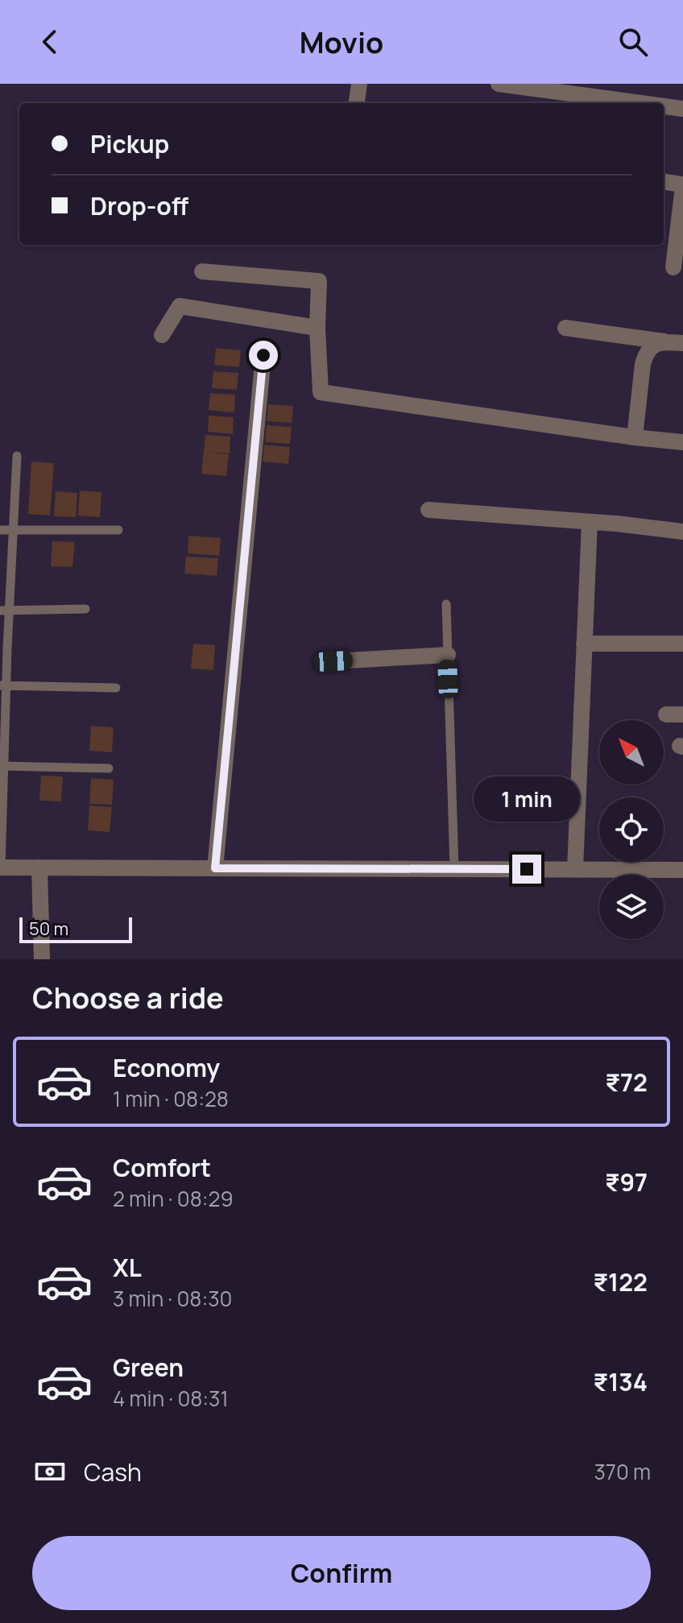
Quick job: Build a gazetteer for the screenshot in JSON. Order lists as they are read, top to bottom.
{
  "scale_bar": "50 m",
  "north": "top left",
  "page": {
    "header": "Movio",
    "banner": ["Pickup", "Drop-off"],
    "bubble": "1 min",
    "scale": "50 m",
    "heading": "Choose a ride",
    "list": [
      {
        "name": "Economy",
        "note": "1 min · 08:28",
        "value": "₹72"
      },
      {
        "name": "Comfort",
        "note": "2 min · 08:29",
        "value": "₹97"
      },
      {
        "name": "XL",
        "note": "3 min · 08:30",
        "value": "₹122"
      },
      {
        "name": "Green",
        "note": "4 min · 08:31",
        "value": "₹134"
      }
    ],
    "pay": ["Cash", "370 m"],
    "buttons": "Confirm"
  }
}
